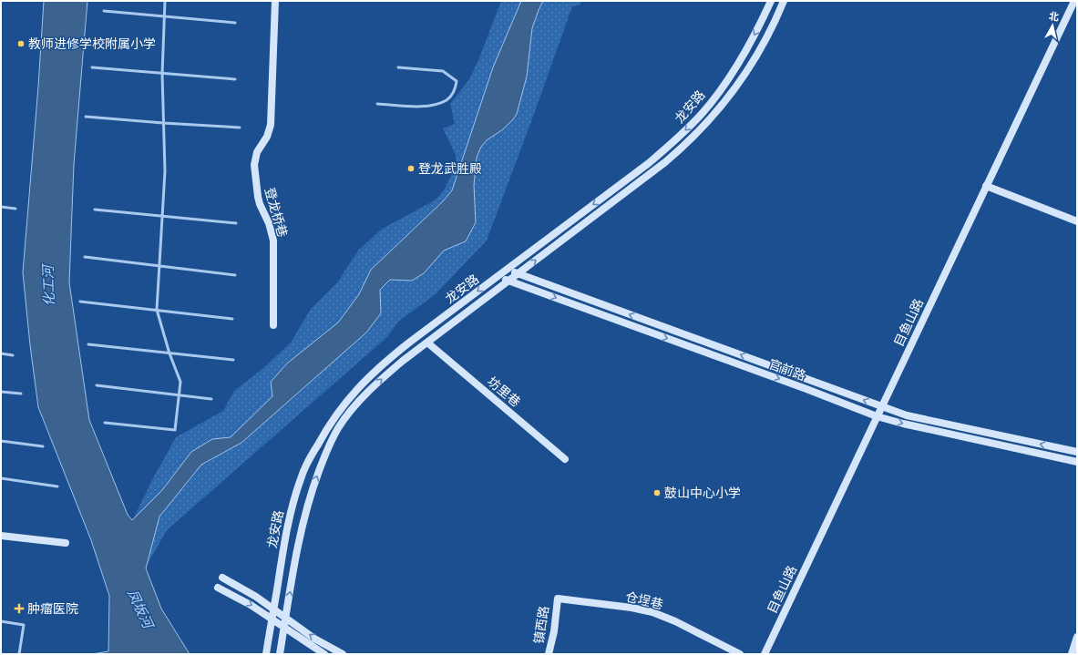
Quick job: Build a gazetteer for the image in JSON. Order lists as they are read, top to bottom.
{
  "streets": {
    "main road": [
      "龙安路",
      "登龙桥巷",
      "目鱼山路",
      "官前路",
      "坊里巷",
      "仓埕巷",
      "镇西路"
    ]
  },
  "crossings": [
    ["龙安路", "官前路"],
    ["龙安路", "坊里巷"],
    ["目鱼山路", "官前路"],
    ["仓埕巷", "镇西路"]
  ],
  "water": ["化工河", "凤坂河"],
  "places": {
    "other": ["教师进修学校附属小学", "登龙武胜殿", "鼓山中心小学"],
    "health": ["肿瘤医院"]
  },
  "north": "top"
}
